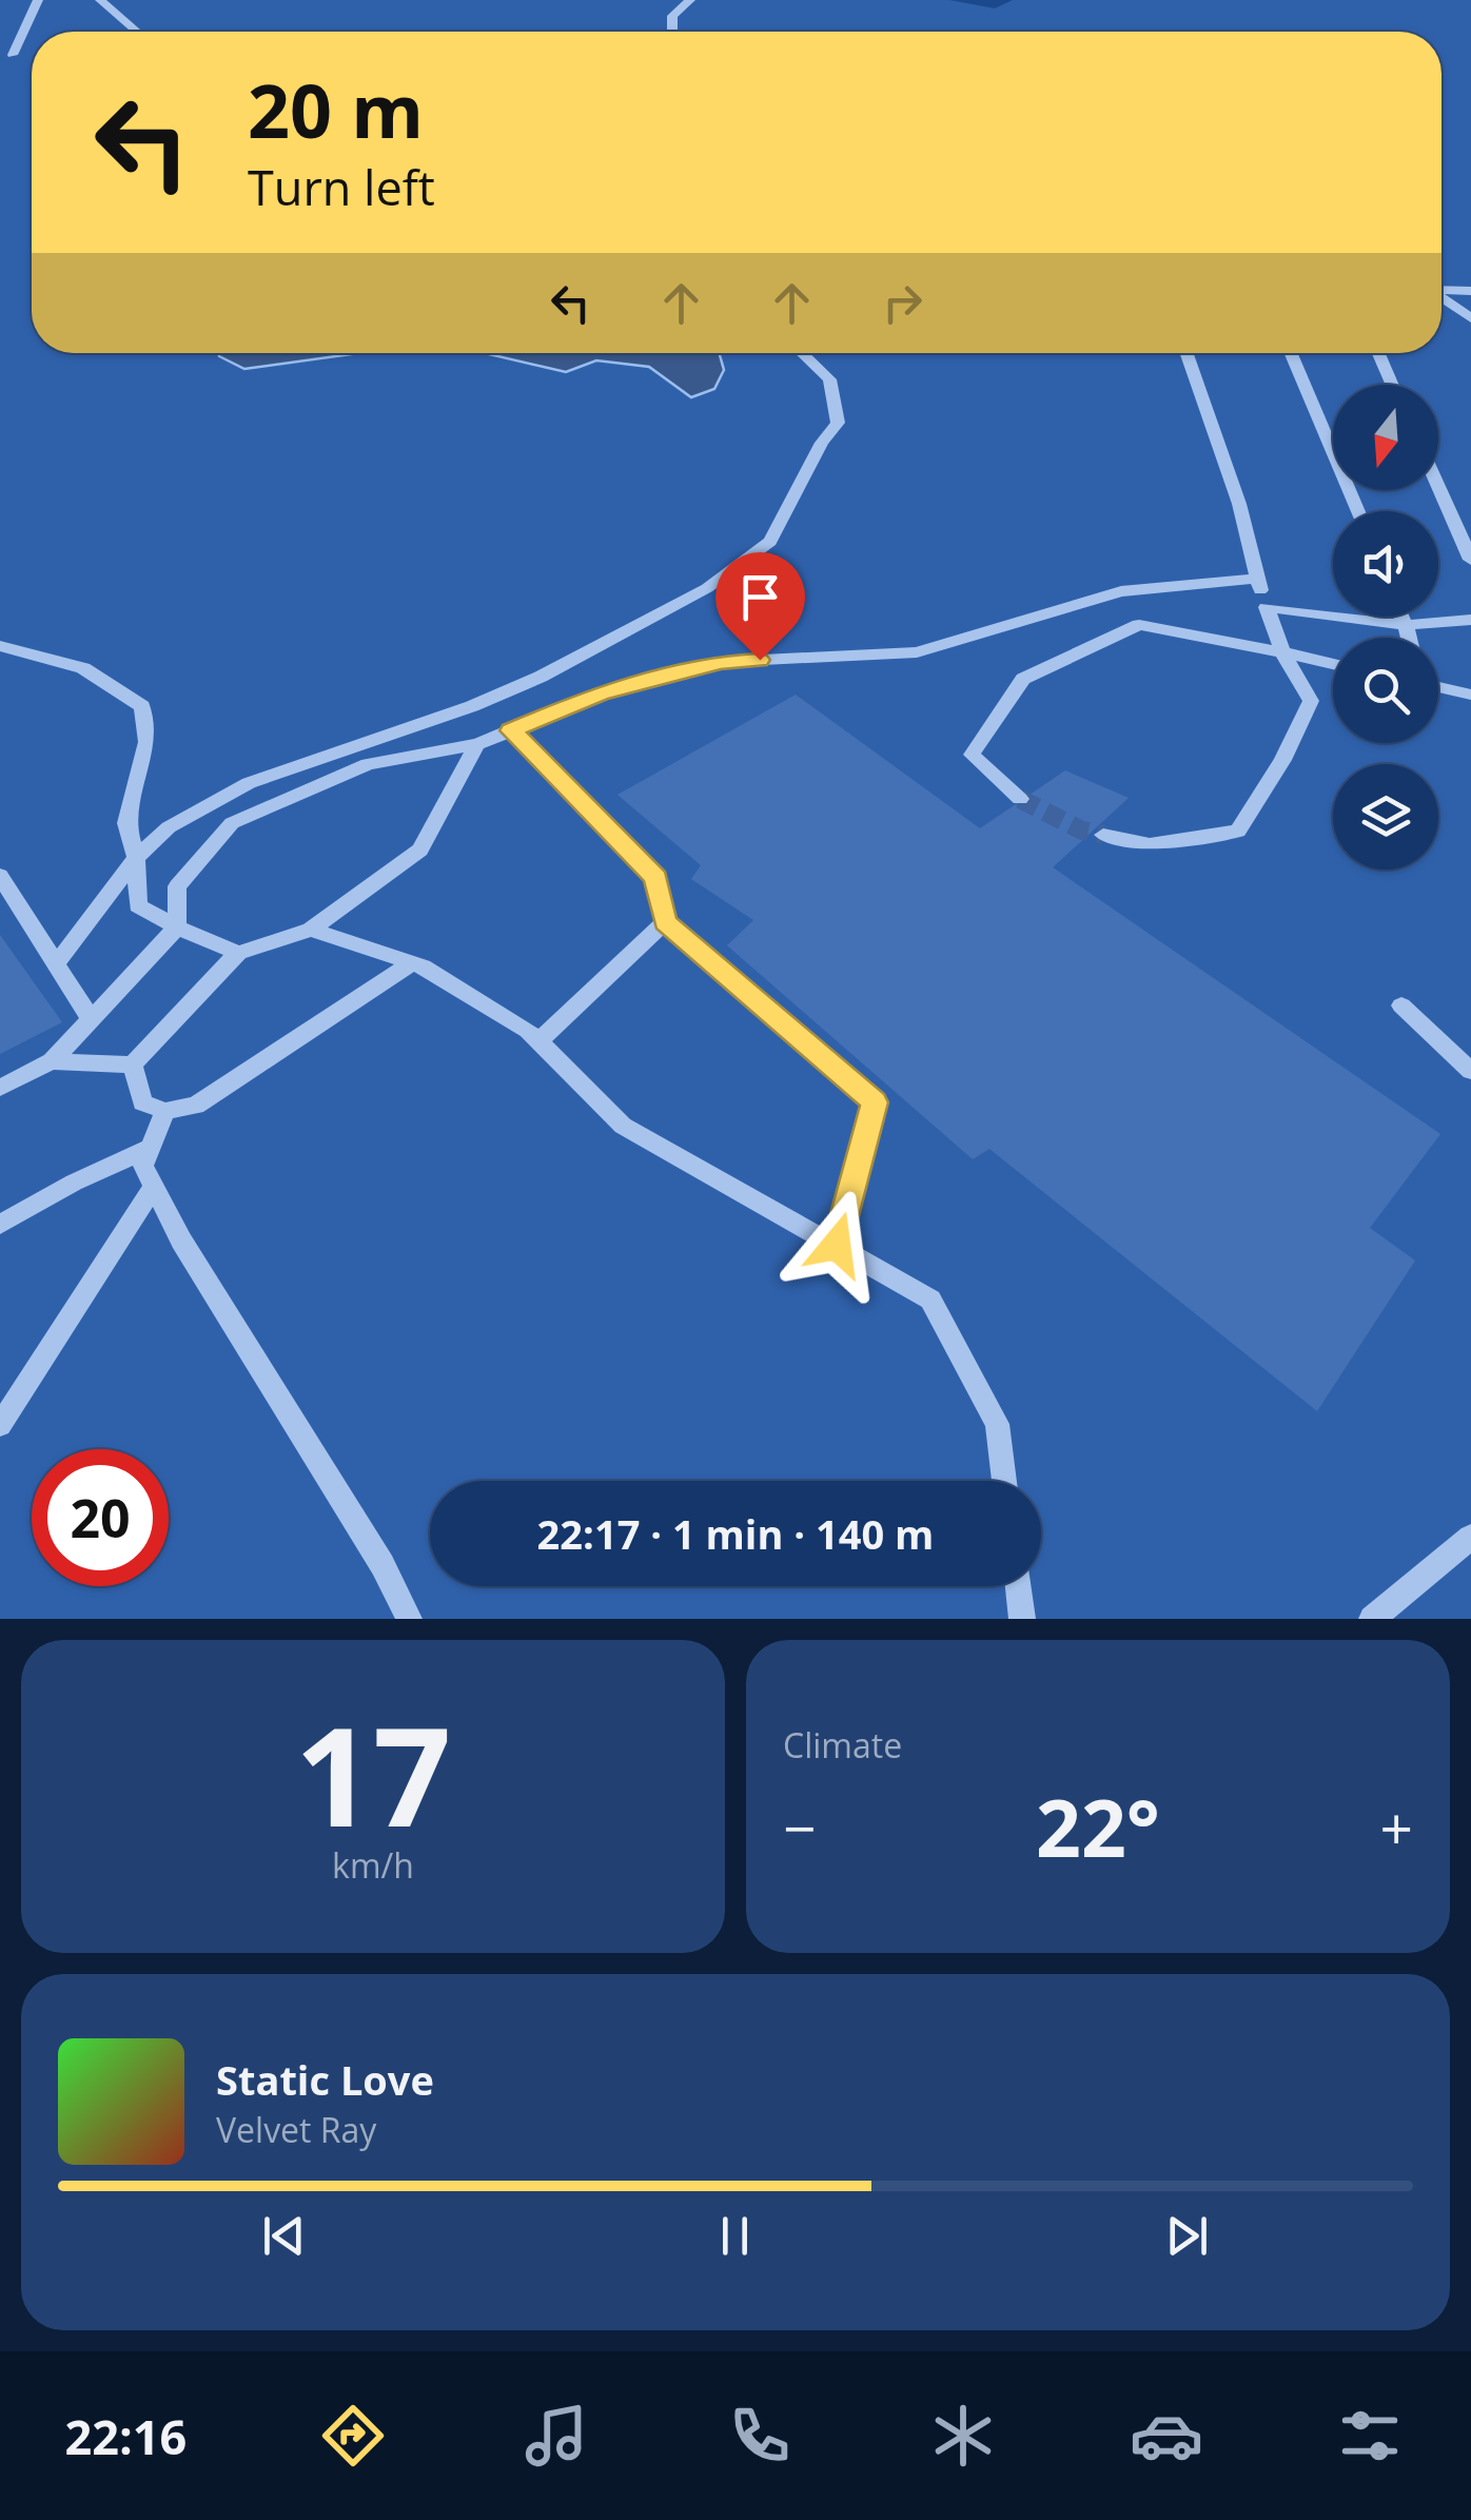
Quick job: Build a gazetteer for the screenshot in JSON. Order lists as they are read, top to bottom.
{
  "north": "bottom",
  "page": {
    "turn": ["20 m", "Turn left"],
    "limit": "20",
    "trip": "22:17 · 1 min · 140 m",
    "tile": [
      ["17", "km/h"],
      "Climate"
    ],
    "heat": ["−", "22°", "+"],
    "song": ["Static Love", "Velvet Ray"],
    "tabs": "22:16"
  }
}
